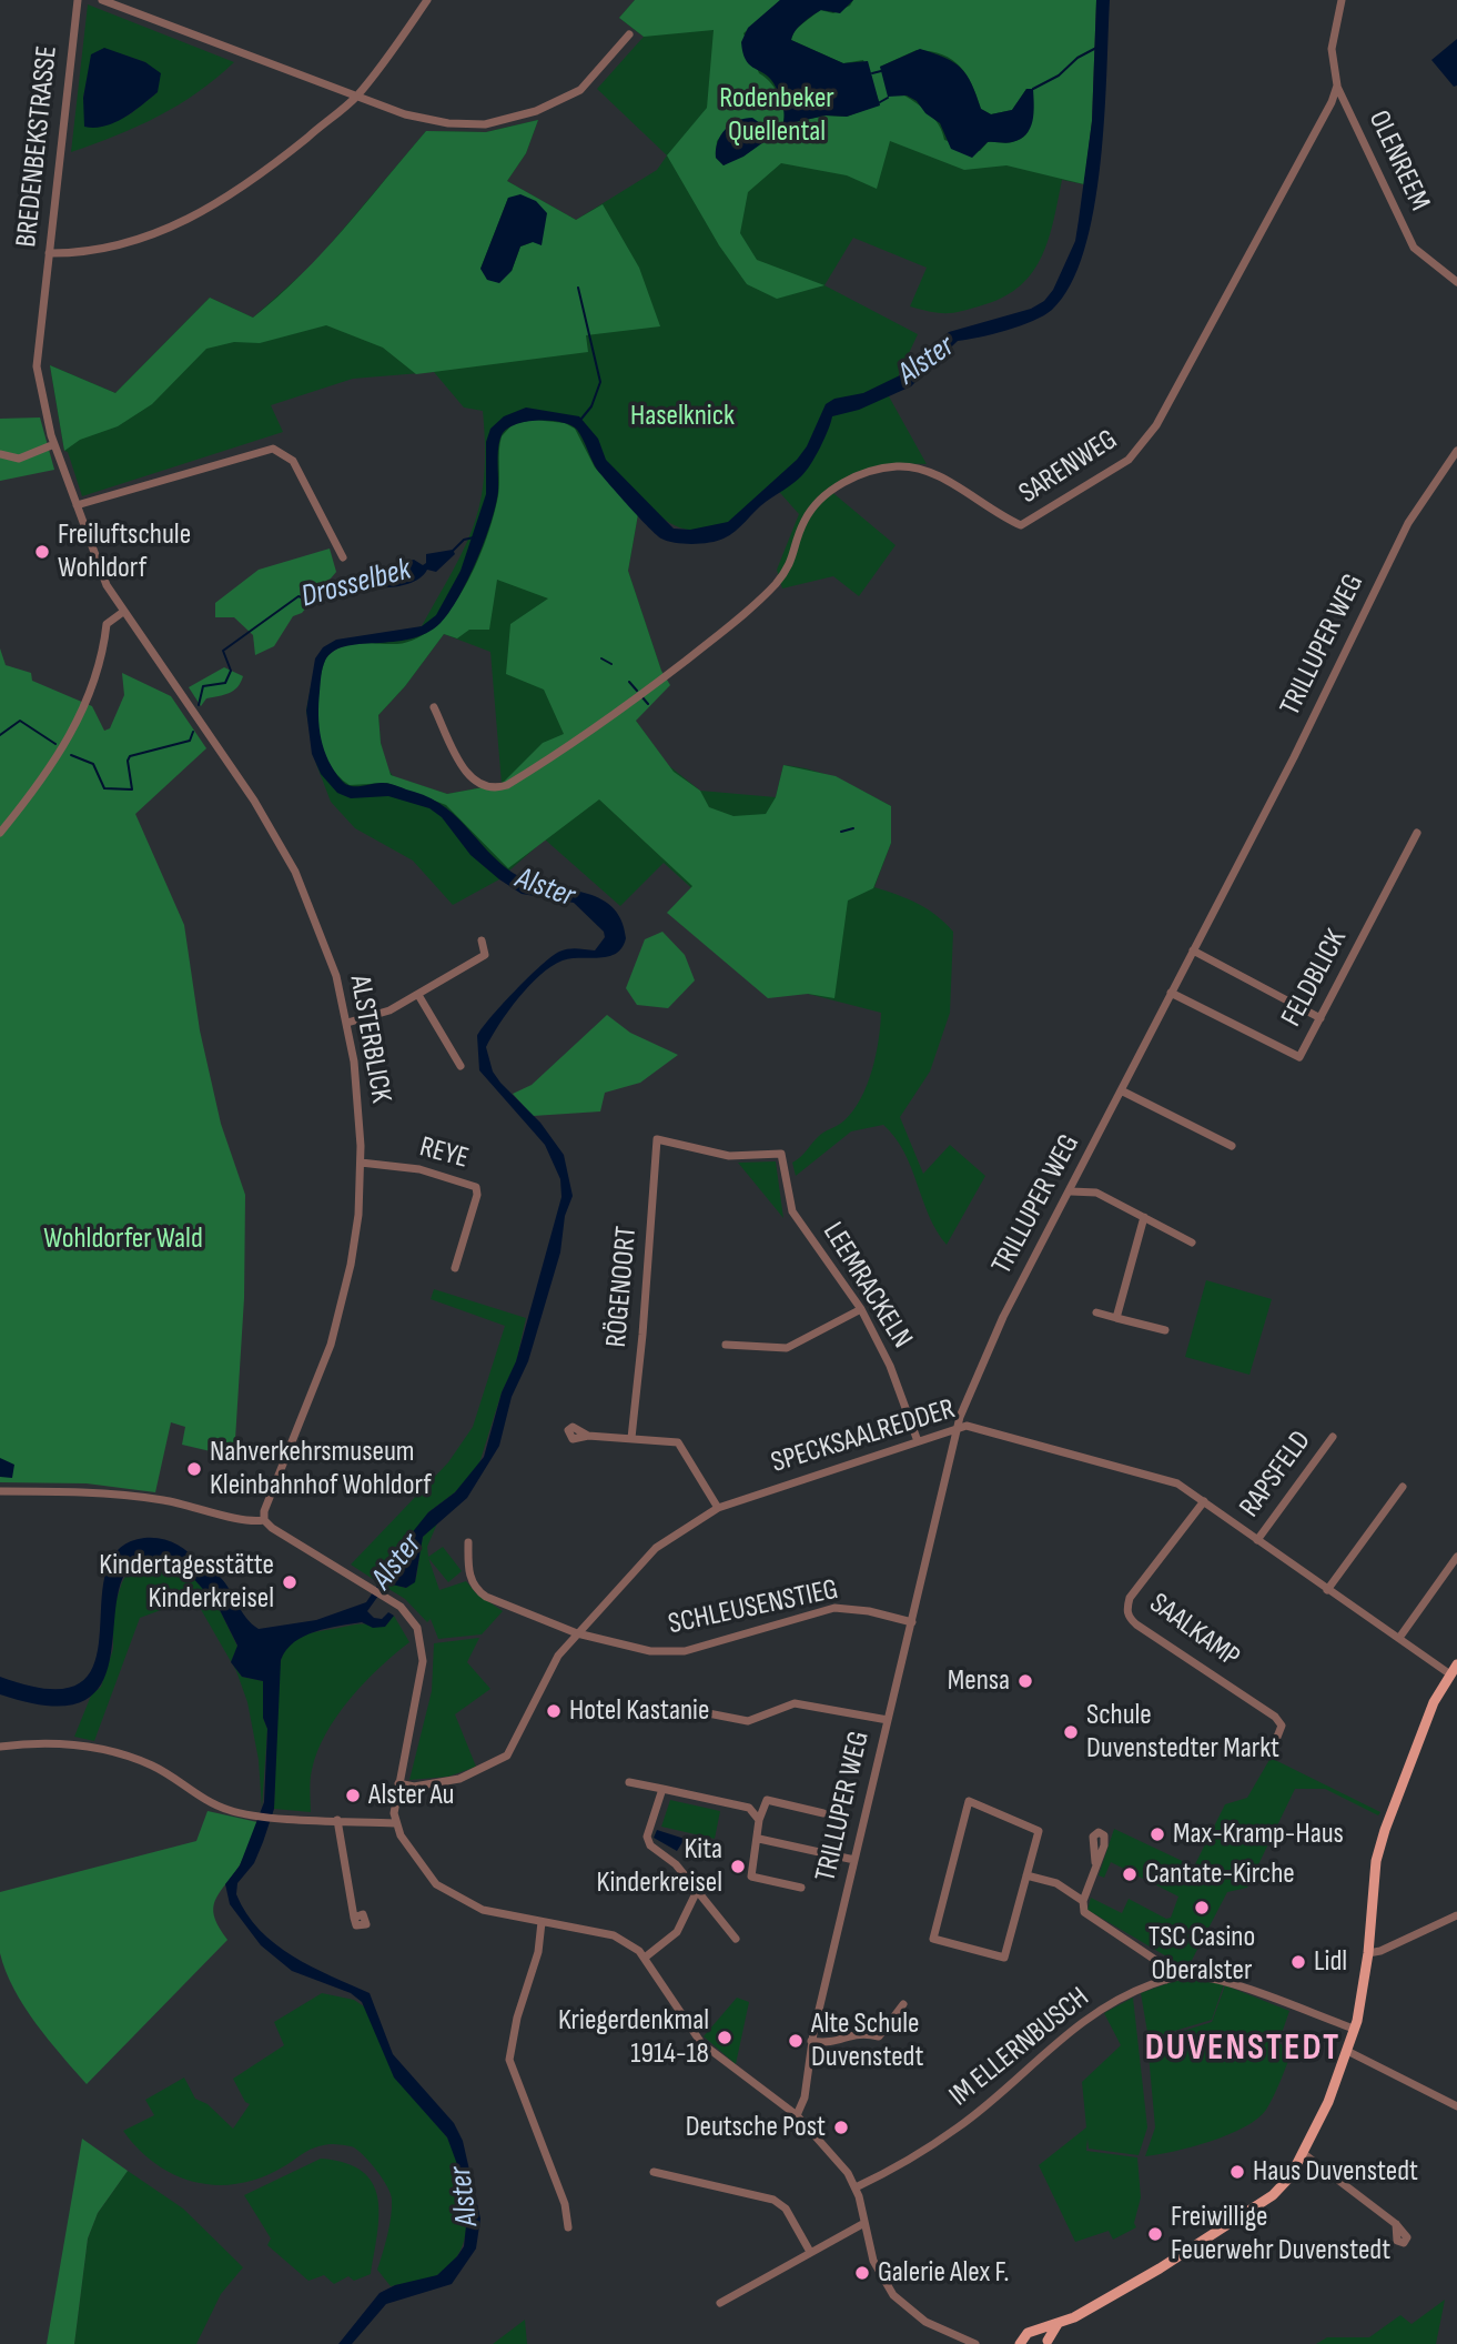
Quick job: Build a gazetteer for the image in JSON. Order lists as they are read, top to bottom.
{
  "streets": {
    "street": [
      "BREDENBEKSTRASSE",
      "OLENREEM",
      "SARENWEG",
      "TRILLUPER WEG",
      "FELDBLICK",
      "ALSTERBLICK",
      "REYE",
      "LEEMRACKELN",
      "RÖGENOORT",
      "SPECKSAALREDDER",
      "RAPSFELD",
      "SCHLEUSENSTIEG",
      "SAALKAMP",
      "IM ELLERNBUSCH"
    ]
  },
  "crossings": [
    ["BREDENBEKSTRASSE", "ALSTERBLICK"],
    ["OLENREEM", "SARENWEG"],
    ["TRILLUPER WEG", "FELDBLICK"],
    ["TRILLUPER WEG", "SPECKSAALREDDER"],
    ["TRILLUPER WEG", "SCHLEUSENSTIEG"],
    ["ALSTERBLICK", "REYE"],
    ["LEEMRACKELN", "RÖGENOORT"],
    ["LEEMRACKELN", "SPECKSAALREDDER"],
    ["SPECKSAALREDDER", "RAPSFELD"],
    ["SPECKSAALREDDER", "SCHLEUSENSTIEG"],
    ["SPECKSAALREDDER", "SAALKAMP"]
  ],
  "districts": ["DUVENSTEDT"],
  "water": ["Alster", "Drosselbek"],
  "parks": ["Rodenbeker Quellental", "Haselknick", "Wohldorfer Wald"],
  "places": [
    "Freiluftschule Wohldorf",
    "Nahverkehrsmuseum Kleinbahnhof Wohldorf",
    "Kindertagesstätte Kinderkreisel",
    "Mensa",
    "Hotel Kastanie",
    "Schule Duvenstedter Markt",
    "Alster Au",
    "Max-Kramp-Haus",
    "Kita Kinderkreisel",
    "Cantate-Kirche",
    "TSC Casino Oberalster",
    "Lidl",
    "Kriegerdenkmal 1914-18",
    "Alte Schule Duvenstedt",
    "Deutsche Post",
    "Haus Duvenstedt",
    "Freiwillige Feuerwehr Duvenstedt",
    "Galerie Alex F."
  ]
}
